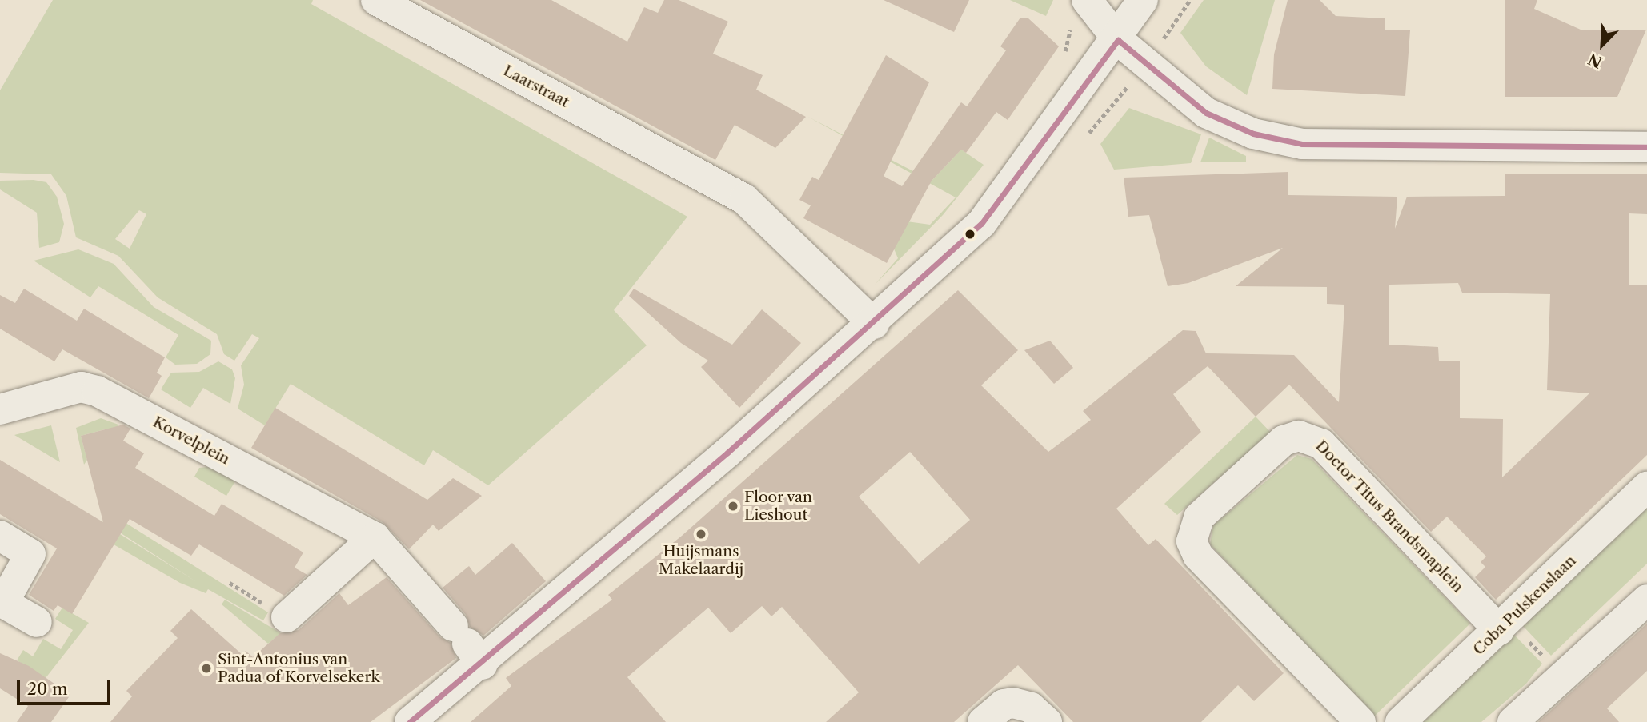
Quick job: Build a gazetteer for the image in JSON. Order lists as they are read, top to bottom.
{
  "streets": {
    "street": [
      "Laarstraat",
      "Korvelplein",
      "Doctor Titus Brandsmaplein",
      "Coba Pulskenslaan"
    ]
  },
  "crossings": [
    ["Doctor Titus Brandsmaplein", "Coba Pulskenslaan"]
  ],
  "places": ["Floor van Lieshout", "Huijsmans Makelaardij", "Sint-Antonius van Padua of Korvelsekerk"],
  "scale_bar": "20 m",
  "north": "bottom left"
}
